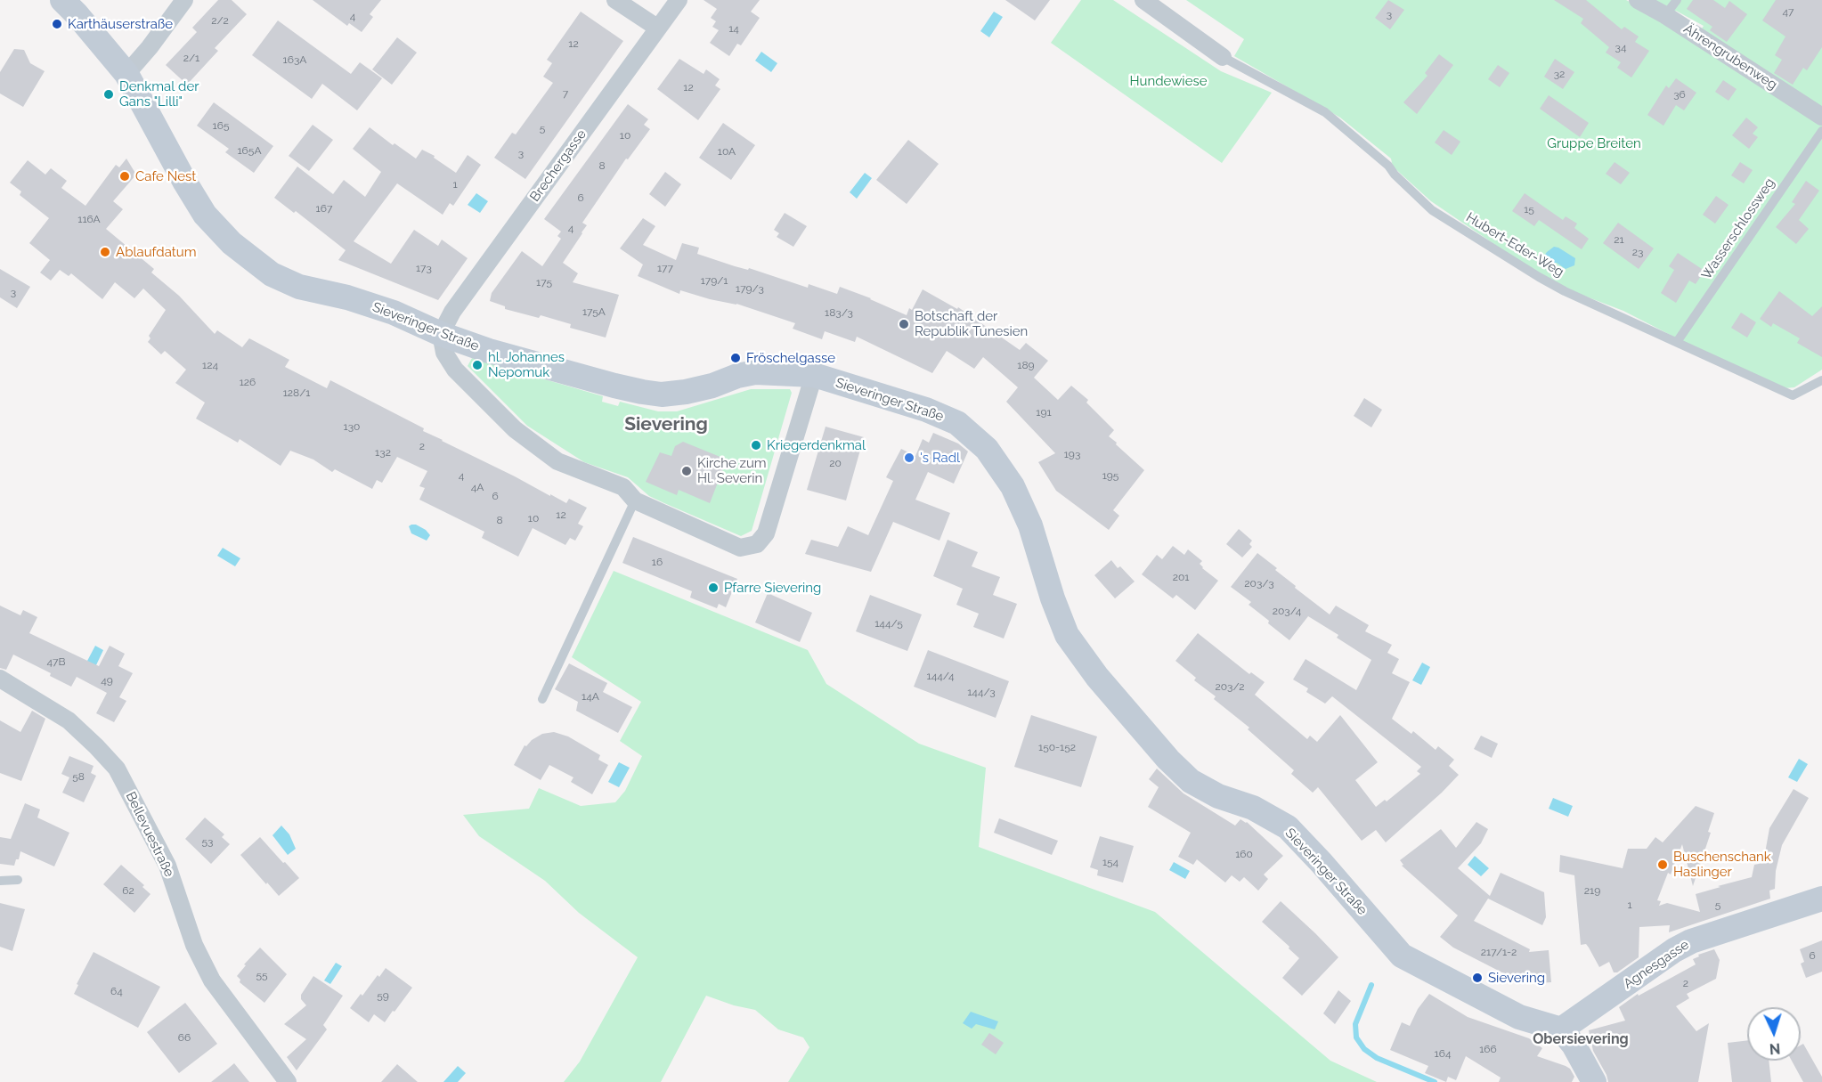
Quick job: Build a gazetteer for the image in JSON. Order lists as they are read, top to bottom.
{
  "streets": {
    "main road": ["Sieveringer Straße", "Agnesgasse"],
    "street": ["Ährengrubenweg", "Brechergasse", "Bellevuestraße"],
    "lane": ["Wasserschlossweg", "Hubert-Eder-Weg"]
  },
  "crossings": [
    ["Brechergasse", "Sieveringer Straße"],
    ["Wasserschlossweg", "Hubert-Eder-Weg"],
    ["Sieveringer Straße", "Agnesgasse"]
  ],
  "districts": ["Sievering", "Obersievering"],
  "parks": ["Hundewiese", "Gruppe Breiten"],
  "places": [
    "Karthäuserstraße",
    "Denkmal der Gans \"Lilli\"",
    "Cafe Nest",
    "Ablaufdatum",
    "Botschaft der Republik Tunesien",
    "Fröschelgasse",
    "hl. Johannes Nepomuk",
    "Kriegerdenkmal",
    "'s Radl",
    "Kirche zum Hl. Severin",
    "Pfarre Sievering",
    "Buschenschank Haslinger",
    "Sievering"
  ],
  "house_numbers": [
    "47",
    "3",
    "4",
    "2/2",
    "14",
    "12",
    "34",
    "2/1",
    "163A",
    "32",
    "12",
    "7",
    "36",
    "165",
    "5",
    "10",
    "165A",
    "10A",
    "3",
    "8",
    "1",
    "6",
    "167",
    "15",
    "116A",
    "4",
    "21",
    "23",
    "173",
    "177",
    "179/1",
    "175",
    "179/3",
    "3",
    "175A",
    "183/3",
    "124",
    "189",
    "126",
    "128/1",
    "191",
    "130",
    "2",
    "132",
    "193",
    "20",
    "4",
    "195",
    "4A",
    "6",
    "12",
    "10",
    "8",
    "16",
    "201",
    "203/3",
    "203/4",
    "144/5",
    "47B",
    "144/4",
    "49",
    "203/2",
    "144/3",
    "14A",
    "150-152",
    "58",
    "53",
    "160",
    "154",
    "62",
    "219",
    "1",
    "5",
    "217/1-2",
    "6",
    "55",
    "2",
    "64",
    "59",
    "66",
    "166",
    "164"
  ],
  "north": "bottom"
}
